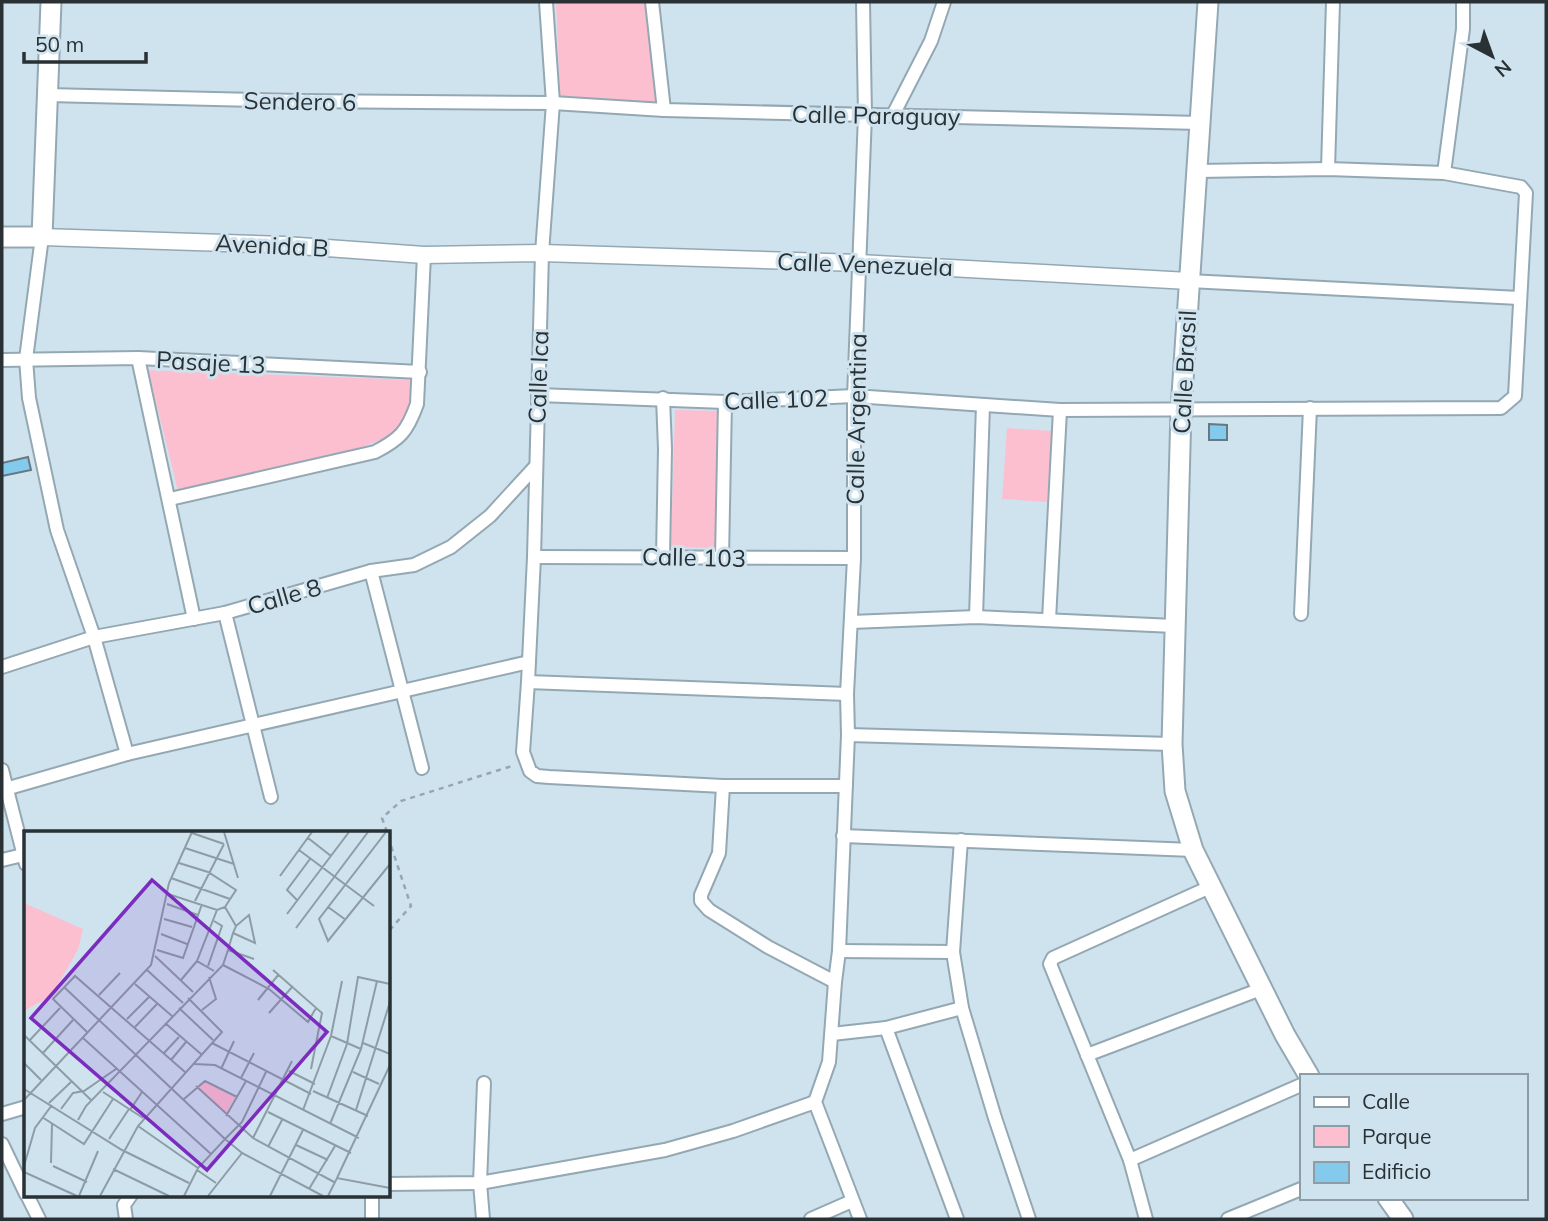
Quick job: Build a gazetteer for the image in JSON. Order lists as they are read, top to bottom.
{
  "streets": {
    "main road": ["Avenida B", "Calle Brasil"],
    "street": [
      "Sendero 6",
      "Calle Paraguay",
      "Calle Venezuela",
      "Pasaje 13",
      "Calle Ica",
      "Calle 102",
      "Calle Argentina",
      "Calle 103",
      "Calle 8"
    ]
  },
  "crossings": [
    ["Sendero 6", "Calle Paraguay"],
    ["Sendero 6", "Calle Ica"],
    ["Calle Paraguay", "Calle Brasil"],
    ["Calle Paraguay", "Calle Ica"],
    ["Calle Paraguay", "Calle Argentina"],
    ["Avenida B", "Calle Venezuela"],
    ["Avenida B", "Calle Ica"],
    ["Calle Venezuela", "Calle Brasil"],
    ["Calle Venezuela", "Calle Ica"],
    ["Calle Venezuela", "Calle Argentina"],
    ["Calle Brasil", "Calle 102"],
    ["Calle Ica", "Calle 102"],
    ["Calle Ica", "Calle 103"],
    ["Calle Ica", "Calle 8"],
    ["Calle 102", "Calle Argentina"],
    ["Calle Argentina", "Calle 103"]
  ],
  "legend": ["Calle", "Parque", "Edificio"],
  "scale_bar": "50 m",
  "north": "bottom right"
}
